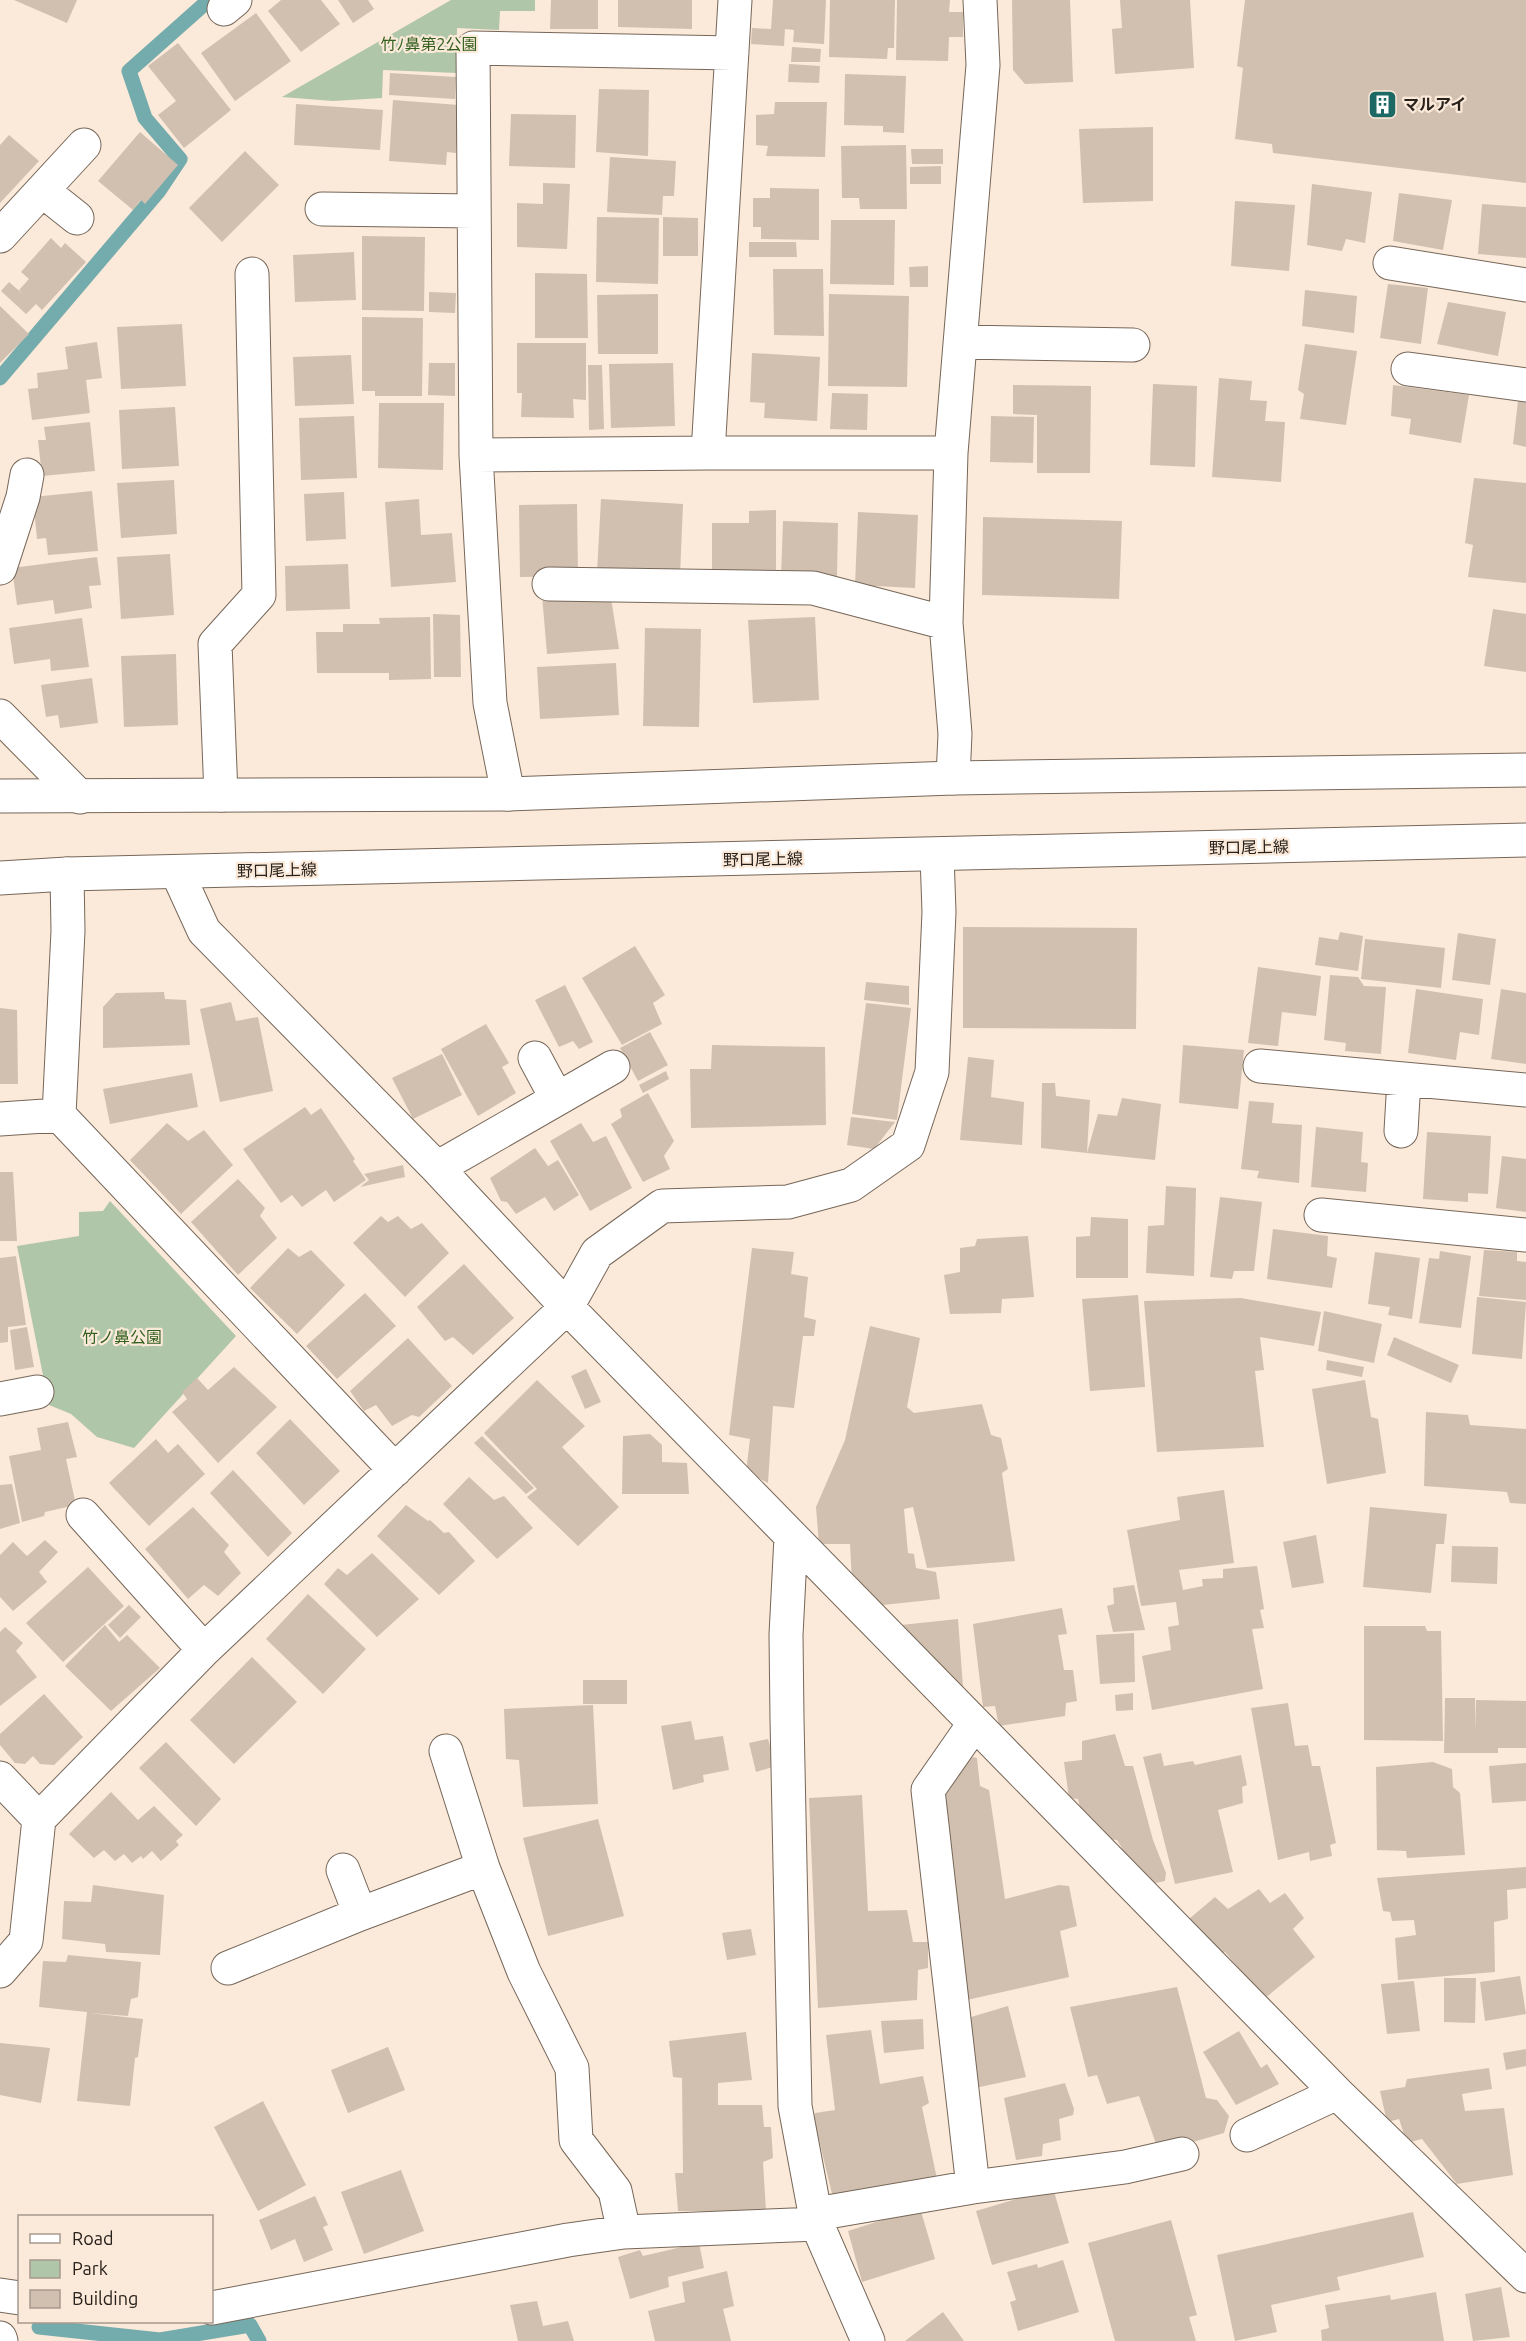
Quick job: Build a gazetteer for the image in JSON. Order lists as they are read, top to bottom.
{
  "streets": {
    "street": ["野口尾上線"]
  },
  "parks": ["竹ﾉ鼻第2公園", "竹ノ鼻公園"],
  "places": {
    "building": ["マルアイ"]
  },
  "legend": ["Road", "Park", "Building"]
}
